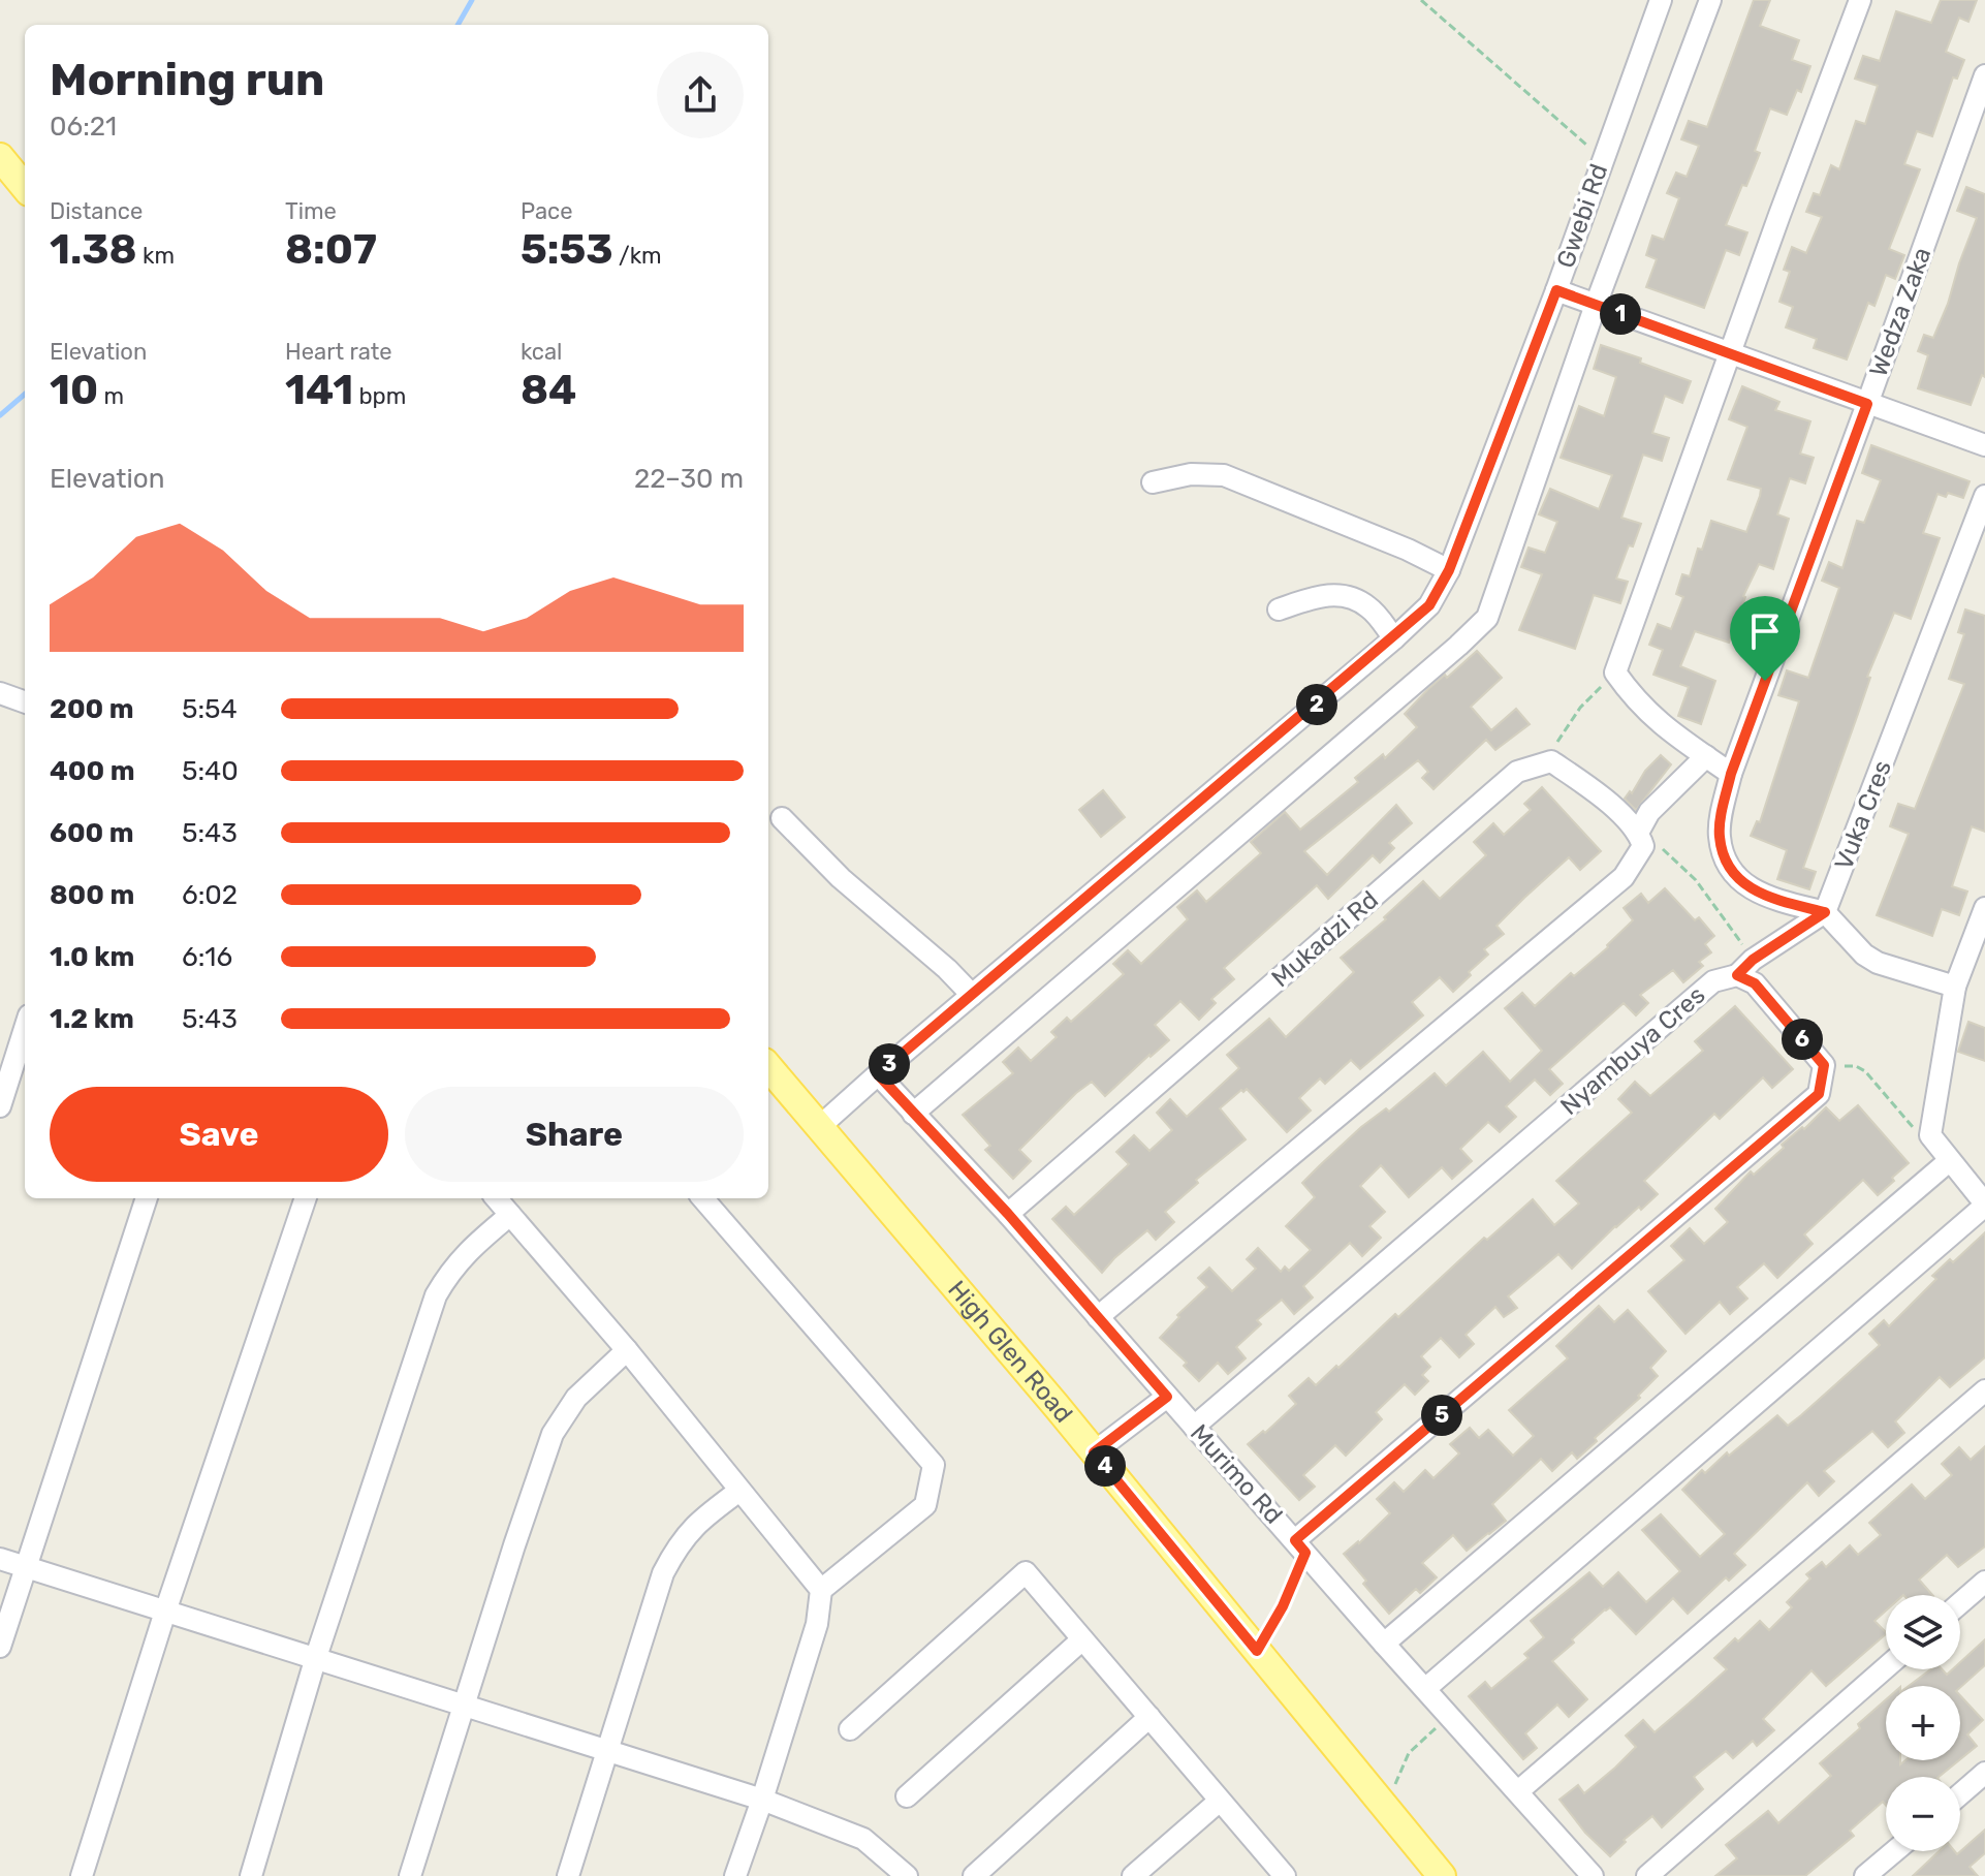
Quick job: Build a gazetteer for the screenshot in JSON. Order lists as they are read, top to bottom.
{
  "streets": {
    "main road": ["High Glen Road"],
    "street": [
      "Gwebi Rd",
      "Wedza Zaka",
      "Vuka Cres",
      "Mukadzi Rd",
      "Nyambuya Cres",
      "Murimo Rd"
    ]
  },
  "crossings": [
    ["Gwebi Rd", "High Glen Road"],
    ["Gwebi Rd", "Murimo Rd"],
    ["Wedza Zaka", "Vuka Cres"],
    ["Wedza Zaka", "Nyambuya Cres"],
    ["Vuka Cres", "Nyambuya Cres"],
    ["Mukadzi Rd", "Murimo Rd"],
    ["Nyambuya Cres", "Murimo Rd"]
  ],
  "page": {
    "heading": ["Morning run", "06:21"],
    "stats": [
      ["Distance", "1.38 km"],
      ["Time", "8:07"],
      ["Pace", "5:53 /km"],
      ["Elevation", "10 m"],
      ["Heart rate", "141 bpm"],
      ["kcal", "84"]
    ],
    "pins": [
      "1",
      "2",
      "6",
      "3",
      "5",
      "4"
    ],
    "chart": ["Elevation", "22–30 m"],
    "list": [
      {
        "name": "200 m",
        "note": "5:54"
      },
      {
        "name": "400 m",
        "note": "5:40"
      },
      {
        "name": "600 m",
        "note": "5:43"
      },
      {
        "name": "800 m",
        "note": "6:02"
      },
      {
        "name": "1.0 km",
        "note": "6:16"
      },
      {
        "name": "1.2 km",
        "note": "5:43"
      }
    ],
    "buttons": ["Save", "Share"],
    "map_buttons": ["+", "−"]
  }
}
